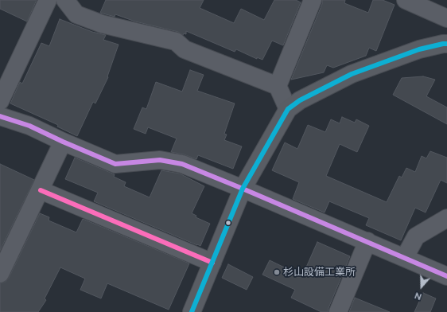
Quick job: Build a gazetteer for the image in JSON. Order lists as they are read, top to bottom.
{
  "places": ["杉山設備工業所"],
  "north": "bottom"
}
